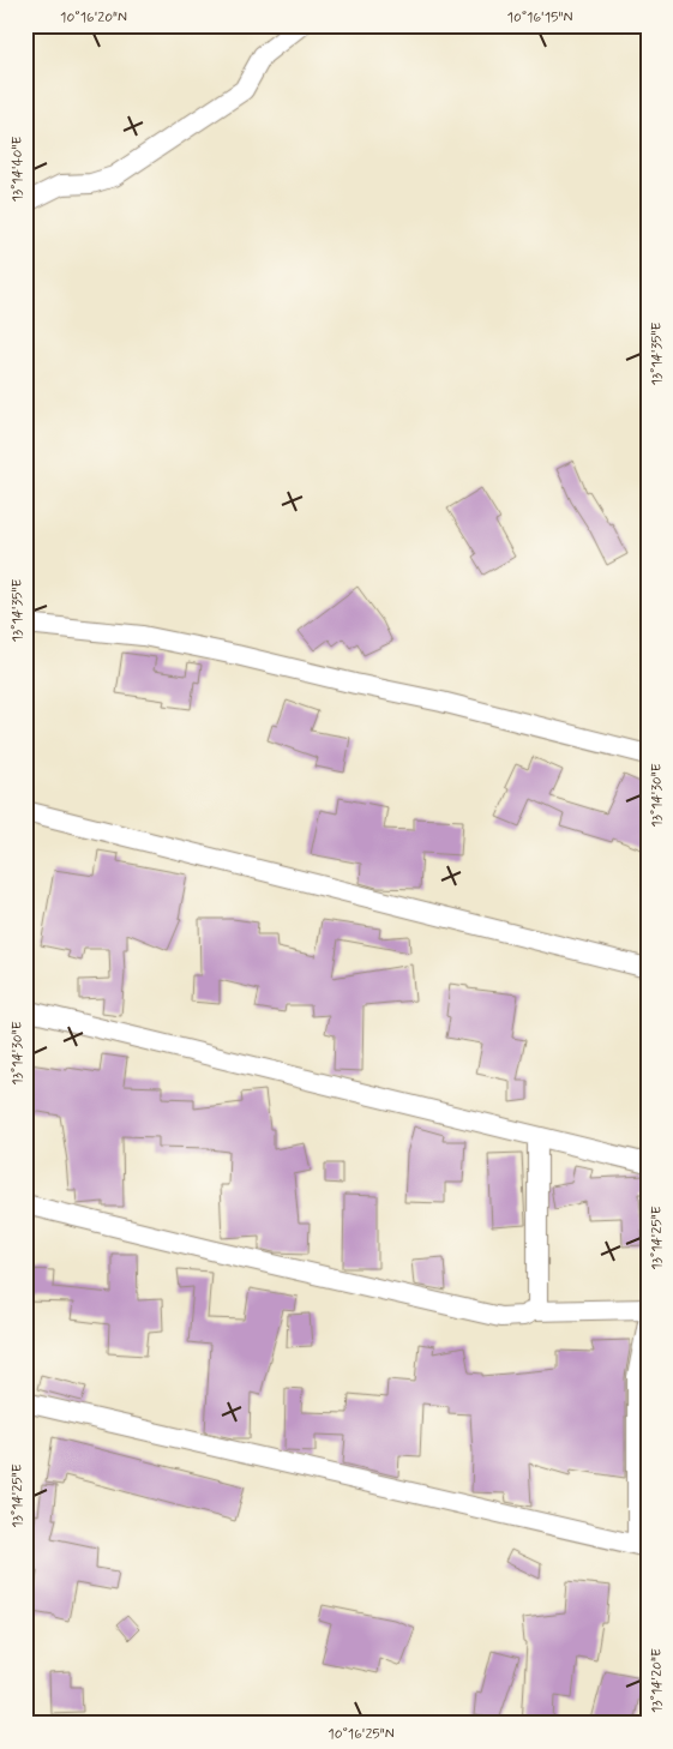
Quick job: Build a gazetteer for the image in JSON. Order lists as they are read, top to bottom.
{
  "coordinates": [
    "10°16'20\"N",
    "10°16'15\"N",
    "13°14'40\"E",
    "13°14'35\"E",
    "13°14'30\"E",
    "13°14'25\"E",
    "13°14'20\"E",
    "10°16'25\"N"
  ]
}
